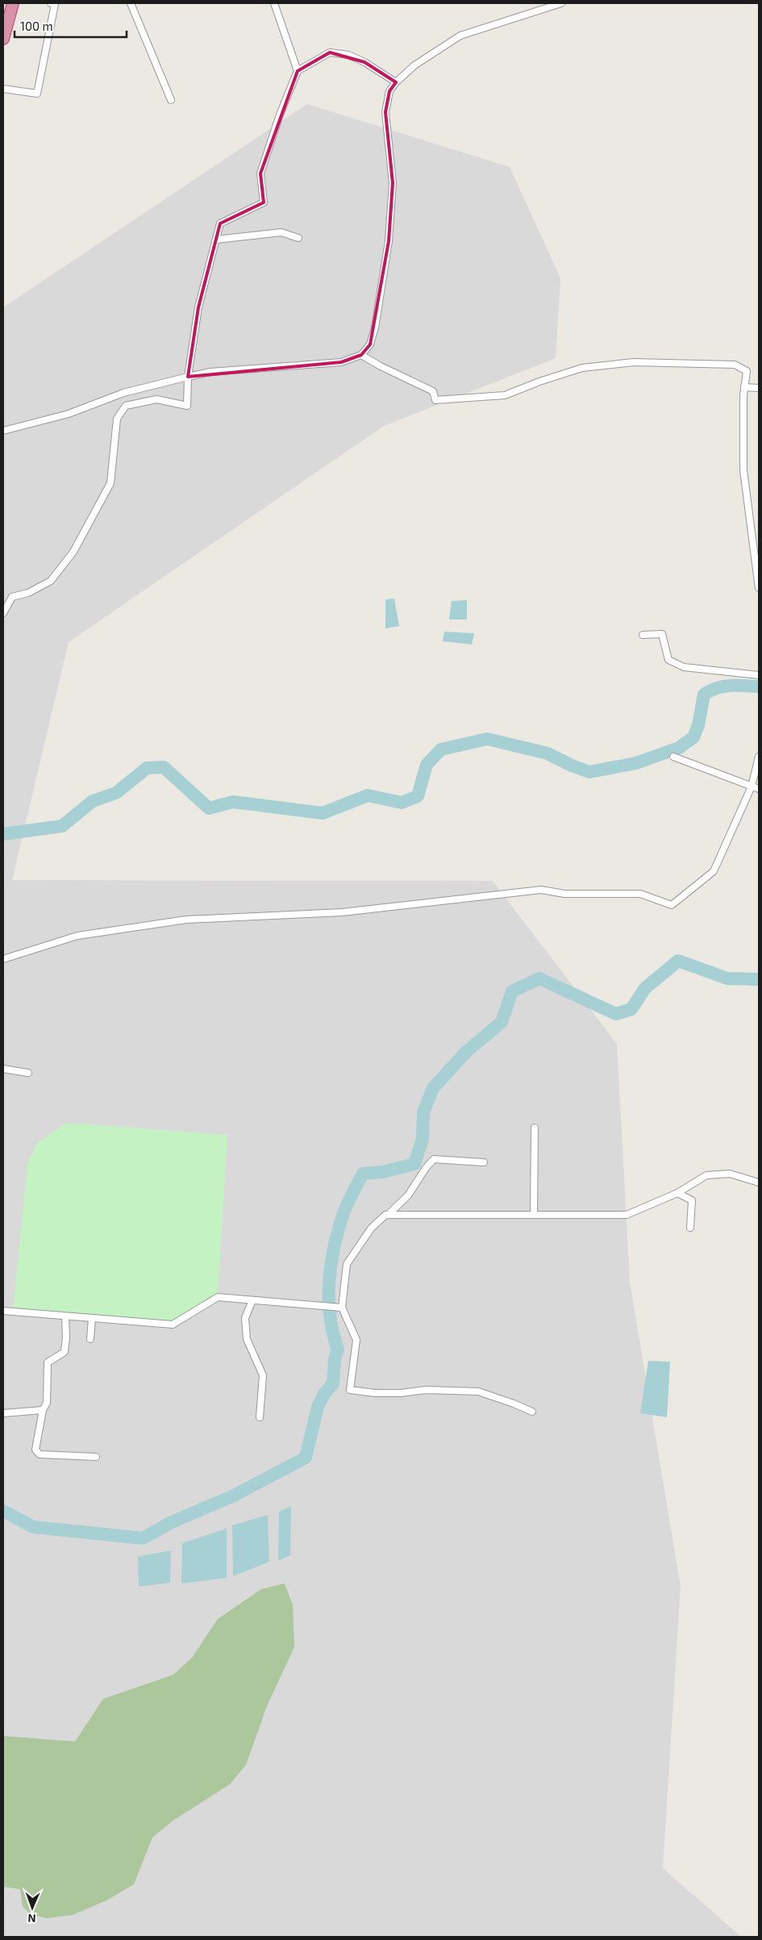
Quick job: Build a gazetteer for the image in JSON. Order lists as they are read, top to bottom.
{
  "scale_bar": "100 m",
  "north": "bottom"
}
